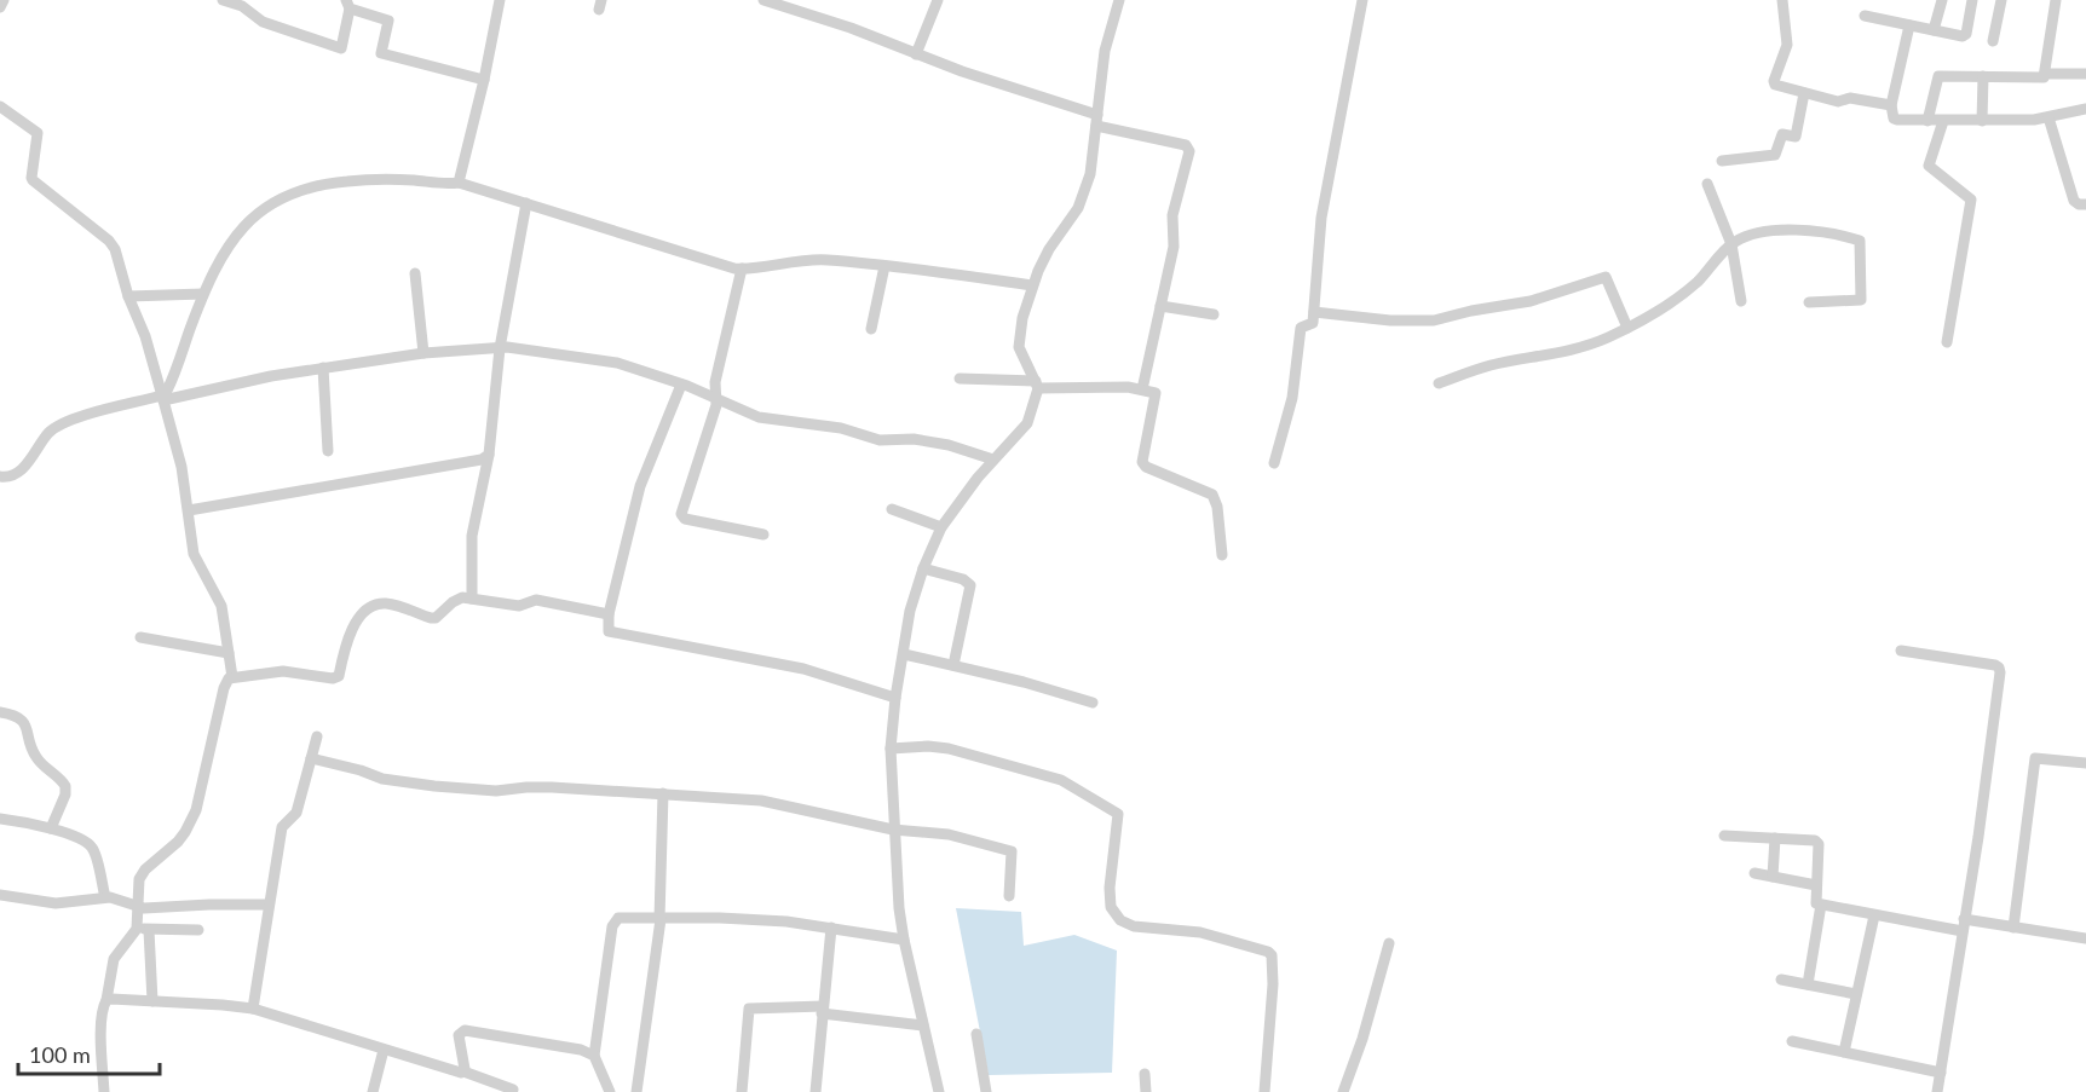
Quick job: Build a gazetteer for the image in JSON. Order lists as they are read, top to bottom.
{
  "scale_bar": "100 m"
}
